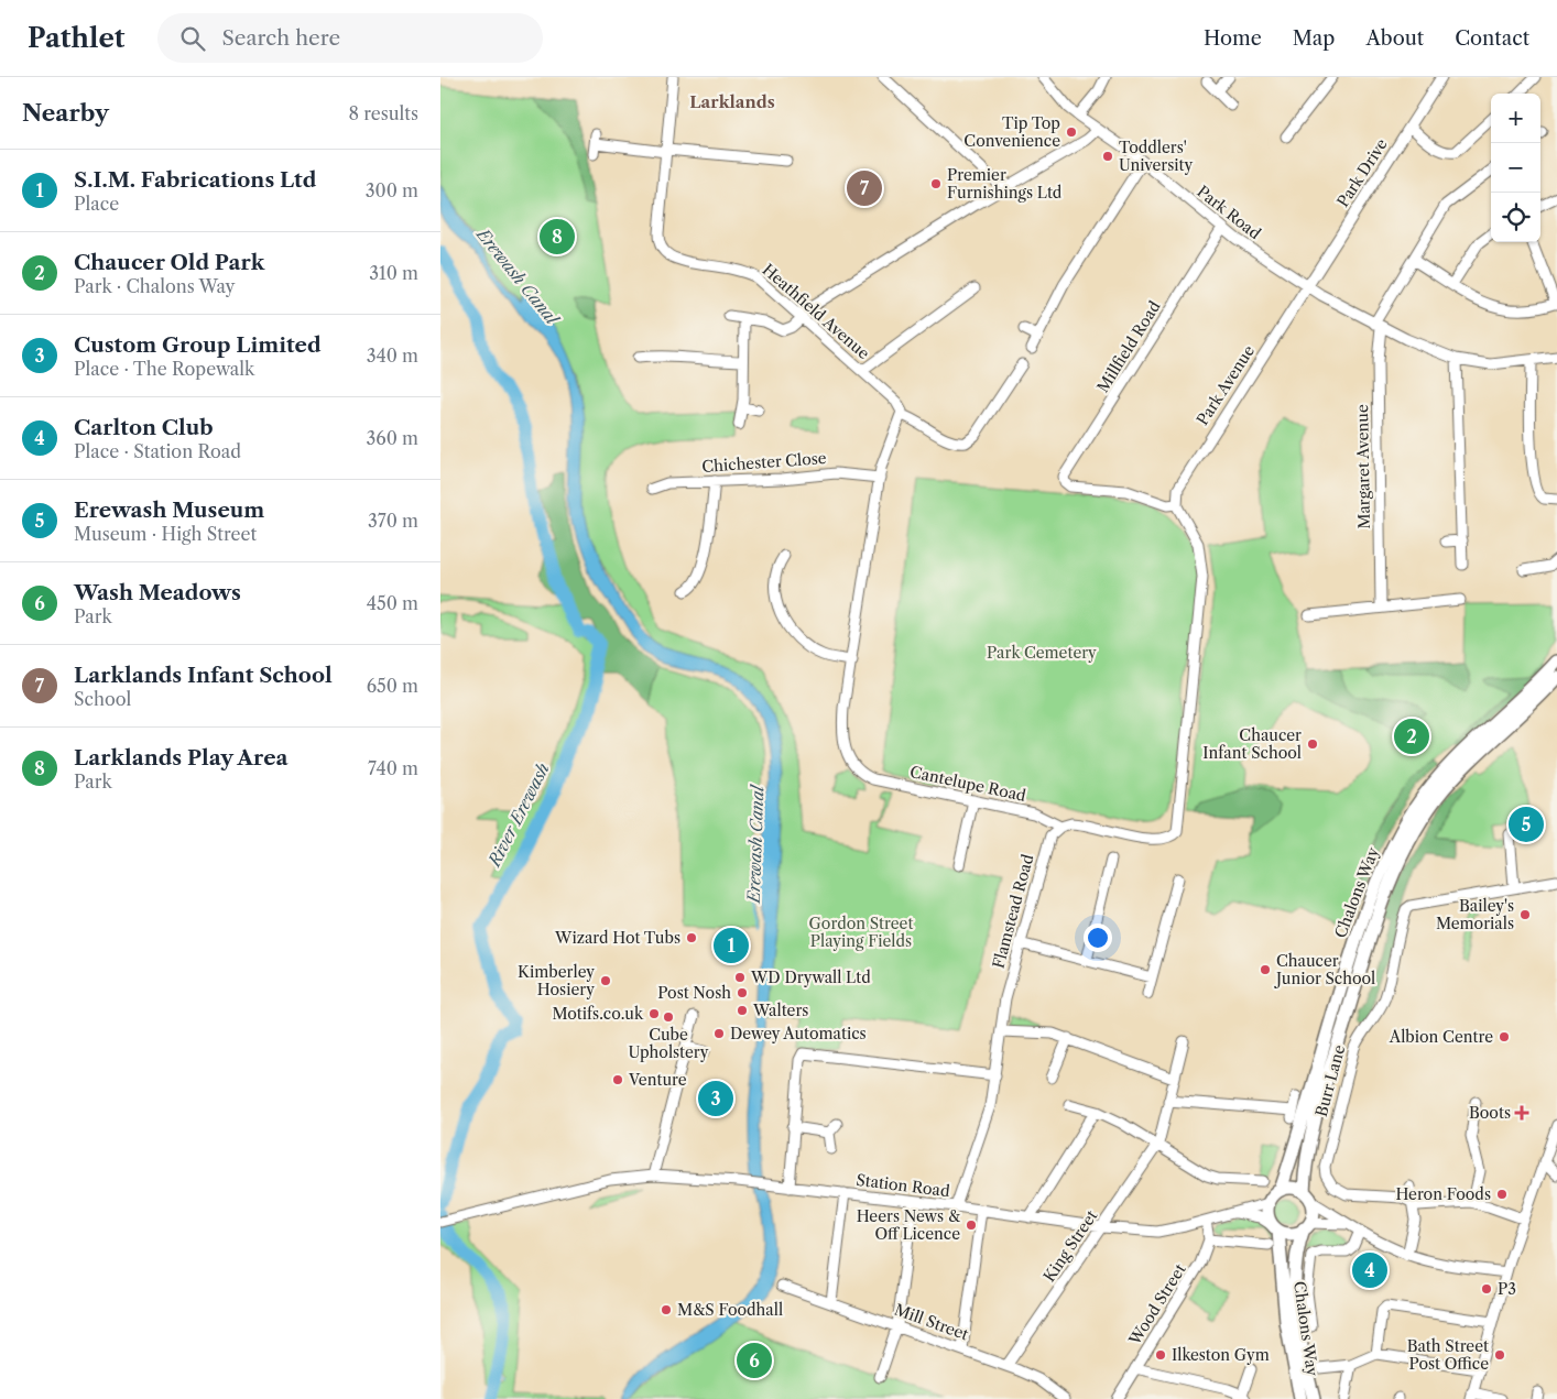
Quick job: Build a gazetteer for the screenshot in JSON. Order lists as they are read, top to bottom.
{
  "streets": {
    "main road": ["Chalons Way"],
    "street": [
      "Park Drive",
      "Park Road",
      "Heathfield Avenue",
      "Millfield Road",
      "Park Avenue",
      "Chichester Close",
      "Margaret Avenue",
      "Cantelupe Road",
      "Flamstead Road",
      "Burr Lane",
      "Station Road",
      "King Street",
      "Wood Street",
      "Mill Street"
    ]
  },
  "crossings": [
    ["Park Drive", "Park Road"],
    ["Park Drive", "Park Avenue"],
    ["Park Road", "Millfield Road"],
    ["Park Road", "Park Avenue"],
    ["Park Road", "Margaret Avenue"],
    ["Heathfield Avenue", "Cantelupe Road"],
    ["Millfield Road", "Park Avenue"],
    ["Millfield Road", "Cantelupe Road"],
    ["Park Avenue", "Cantelupe Road"],
    ["Chichester Close", "Cantelupe Road"],
    ["Cantelupe Road", "Flamstead Road"],
    ["Chalons Way", "Station Road"],
    ["Flamstead Road", "Station Road"],
    ["Station Road", "King Street"],
    ["King Street", "Mill Street"]
  ],
  "districts": ["Larklands"],
  "water": ["Erewash Canal", "River Erewash"],
  "parks": ["Park Cemetery", "Gordon Street Playing Fields"],
  "places": {
    "other": [
      "Tip Top Convenience",
      "Toddlers' University",
      "Premier Furnishings Ltd",
      "Chaucer Infant School",
      "Bailey's Memorials",
      "Wizard Hot Tubs",
      "Chaucer Junior School",
      "WD Drywall Ltd",
      "Kimberley Hosiery",
      "Post Nosh",
      "Walters",
      "Motifs.co.uk",
      "Cube Upholstery",
      "Dewey Automatics",
      "Albion Centre",
      "Venture",
      "Heron Foods",
      "Heers News & Off Licence",
      "P3",
      "M&S Foodhall",
      "Ilkeston Gym",
      "Bath Street Post Office"
    ],
    "health": ["Boots"]
  },
  "page": {
    "header": "Pathlet",
    "search": "Search here",
    "nav": [
      "Home",
      "Map",
      "About",
      "Contact"
    ],
    "heading": ["Nearby", "8 results"],
    "map_buttons": ["+", "−"],
    "list": [
      {
        "mark": "1",
        "name": "S.I.M. Fabrications Ltd",
        "note": "Place",
        "value": "300 m"
      },
      {
        "mark": "2",
        "name": "Chaucer Old Park",
        "note": "Park · Chalons Way",
        "value": "310 m"
      },
      {
        "mark": "3",
        "name": "Custom Group Limited",
        "note": "Place · The Ropewalk",
        "value": "340 m"
      },
      {
        "mark": "4",
        "name": "Carlton Club",
        "note": "Place · Station Road",
        "value": "360 m"
      },
      {
        "mark": "5",
        "name": "Erewash Museum",
        "note": "Museum · High Street",
        "value": "370 m"
      },
      {
        "mark": "6",
        "name": "Wash Meadows",
        "note": "Park",
        "value": "450 m"
      },
      {
        "mark": "7",
        "name": "Larklands Infant School",
        "note": "School",
        "value": "650 m"
      },
      {
        "mark": "8",
        "name": "Larklands Play Area",
        "note": "Park",
        "value": "740 m"
      }
    ],
    "pins": [
      "7",
      "8",
      "2",
      "5",
      "1",
      "3",
      "4",
      "6"
    ]
  }
}
